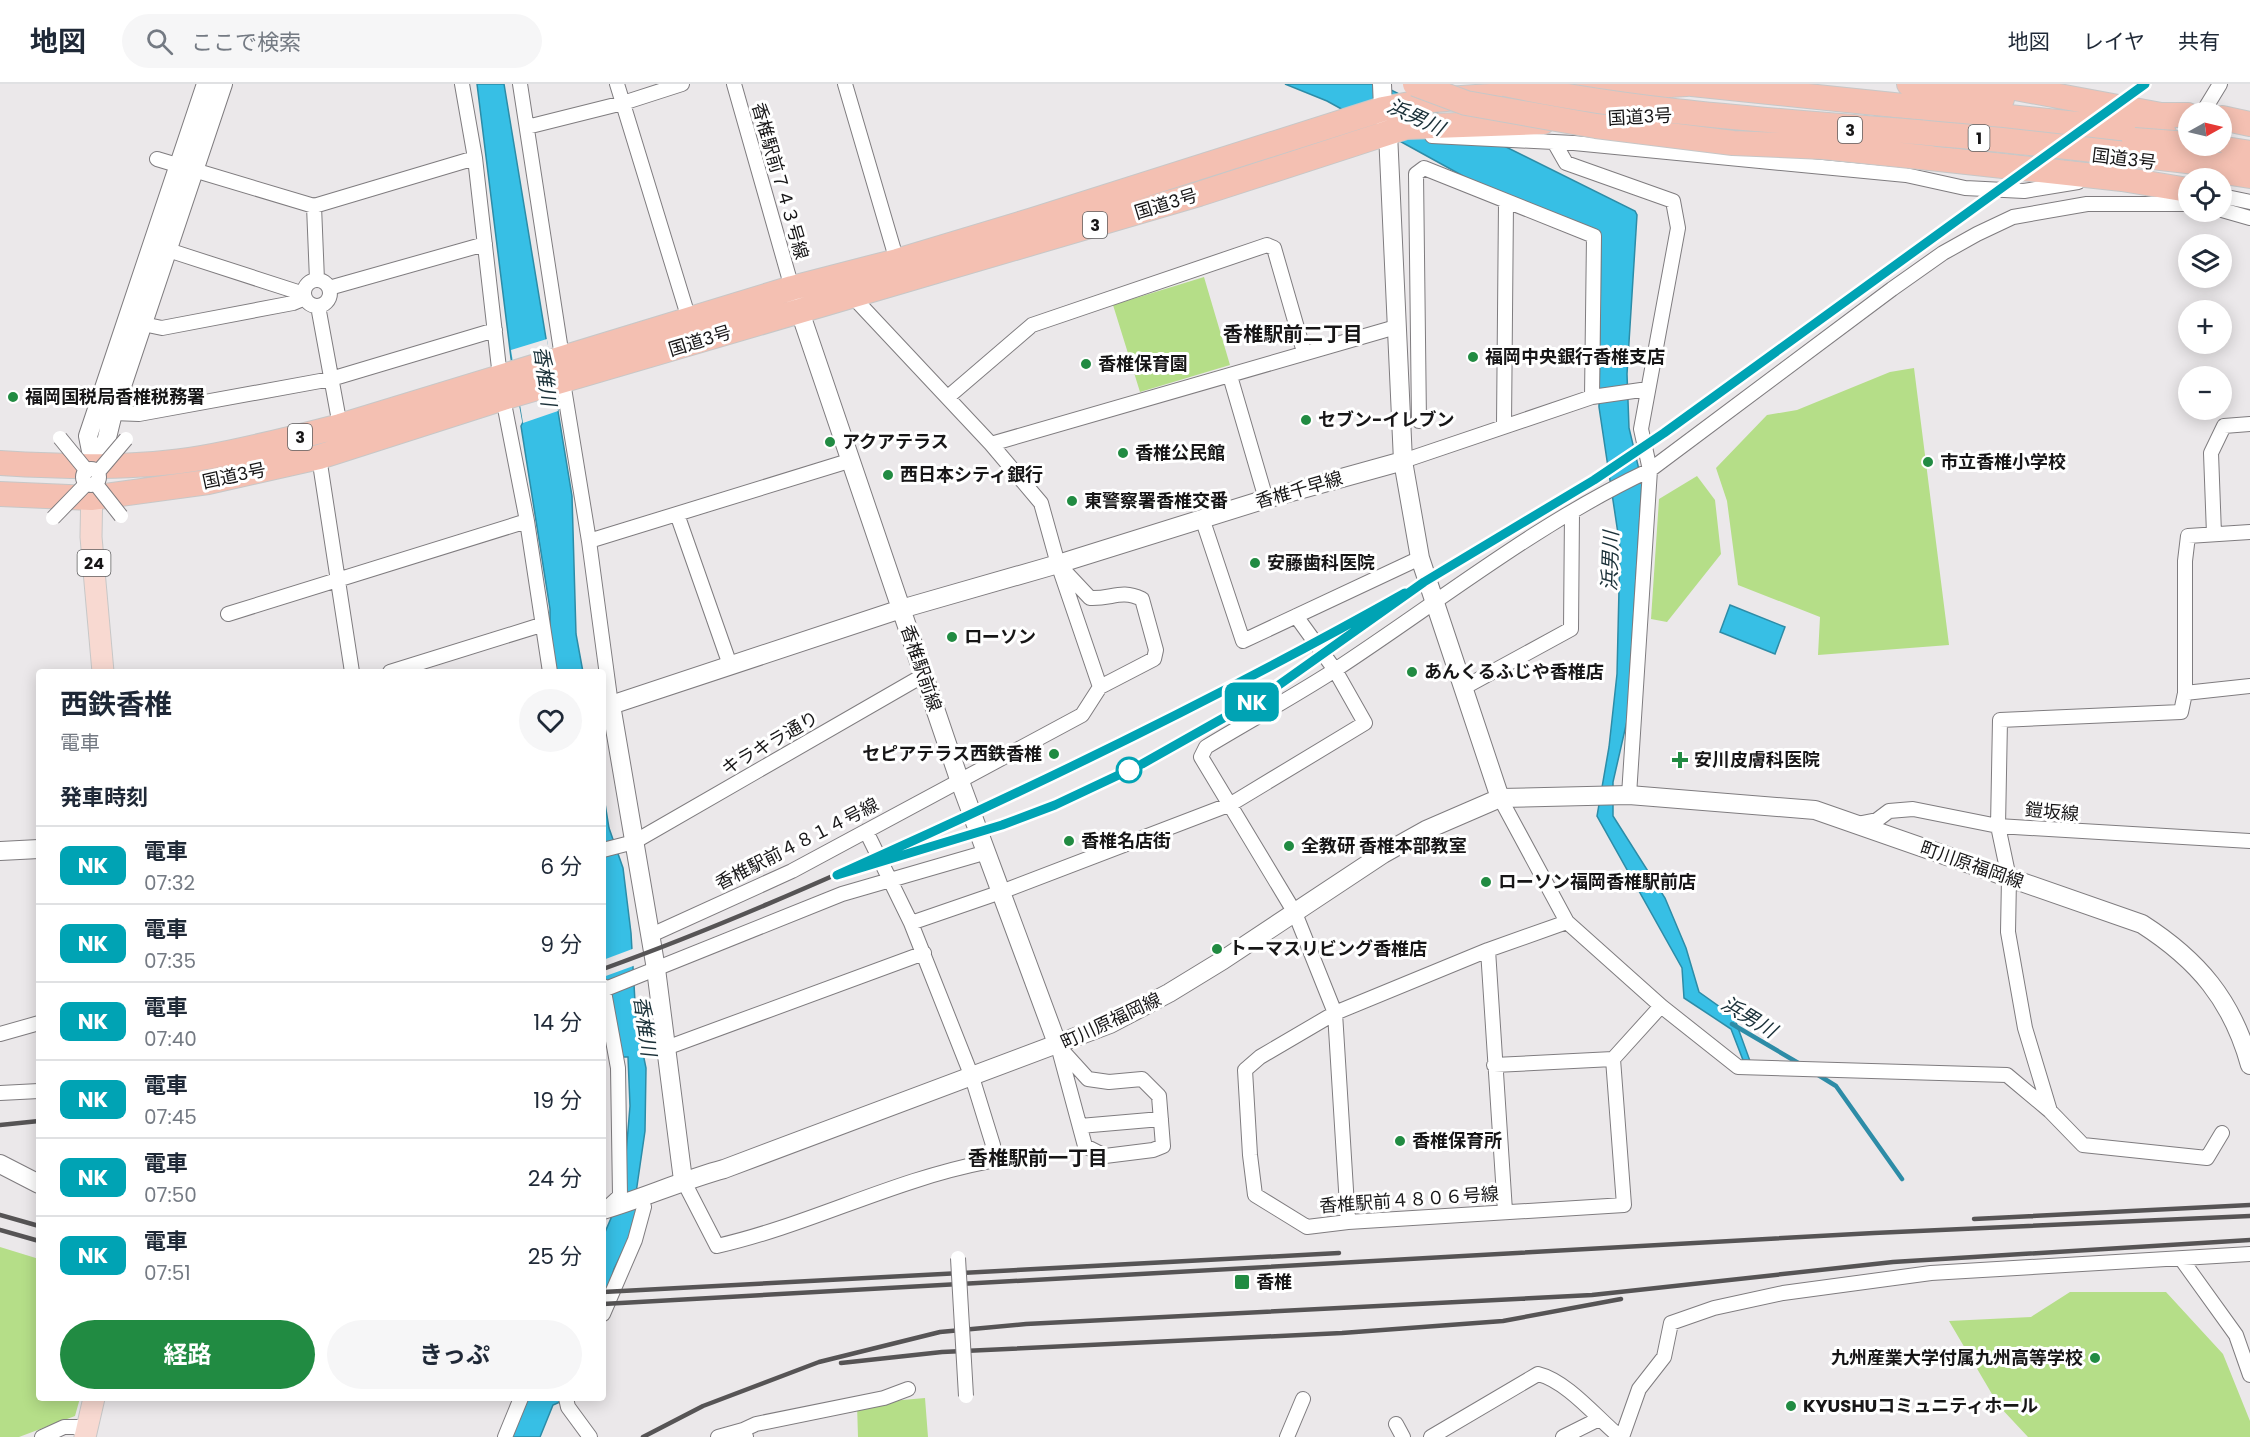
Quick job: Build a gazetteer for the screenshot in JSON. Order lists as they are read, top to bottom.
{
  "streets": {
    "highway": ["国道3号", "3", "1"],
    "main road": ["24"],
    "street": [
      "香椎駅前７４３号線",
      "香椎千早線",
      "香椎駅前線",
      "キラキラ通り",
      "鎧坂線",
      "香椎駅前４８１４号線",
      "町川原福岡線",
      "香椎駅前４８０６号線"
    ]
  },
  "crossings": [
    ["国道3号", "1"],
    ["国道3号", "香椎駅前７４３号線"],
    ["国道3号", "24"],
    ["国道3号", "香椎駅前線"],
    ["香椎駅前７４３号線", "香椎駅前線"],
    ["香椎千早線", "香椎駅前線"],
    ["香椎駅前線", "キラキラ通り"],
    ["香椎駅前線", "香椎駅前４８１４号線"],
    ["香椎駅前線", "町川原福岡線"],
    ["鎧坂線", "町川原福岡線"]
  ],
  "districts": ["香椎駅前二丁目", "香椎駅前一丁目"],
  "water": ["浜男川", "香椎川"],
  "places": {
    "other": [
      "福岡中央銀行香椎支店",
      "香椎保育園",
      "福岡国税局香椎税務署",
      "セブン-イレブン",
      "アクアテラス",
      "香椎公民館",
      "市立香椎小学校",
      "西日本シティ銀行",
      "東警察署香椎交番",
      "安藤歯科医院",
      "ローソン",
      "あんくるふじや香椎店",
      "セピアテラス西鉄香椎",
      "香椎名店街",
      "全教研 香椎本部教室",
      "ローソン福岡香椎駅前店",
      "トーマスリビング香椎店",
      "香椎保育所",
      "九州産業大学付属九州高等学校",
      "KYUSHUコミュニティホール"
    ],
    "health": ["安川皮膚科医院"],
    "transit": ["香椎"]
  },
  "north": "right",
  "page": {
    "header": "地図",
    "search": "ここで検索",
    "nav": ["地図", "レイヤ", "共有"],
    "on_map": "NK",
    "map_buttons": ["+", "−"],
    "heading": [
      ["西鉄香椎", "電車"],
      "発車時刻"
    ],
    "list": [
      {
        "mark": "NK",
        "name": "電車",
        "note": "07:32",
        "value": "6 分"
      },
      {
        "mark": "NK",
        "name": "電車",
        "note": "07:35",
        "value": "9 分"
      },
      {
        "mark": "NK",
        "name": "電車",
        "note": "07:40",
        "value": "14 分"
      },
      {
        "mark": "NK",
        "name": "電車",
        "note": "07:45",
        "value": "19 分"
      },
      {
        "mark": "NK",
        "name": "電車",
        "note": "07:50",
        "value": "24 分"
      },
      {
        "mark": "NK",
        "name": "電車",
        "note": "07:51",
        "value": "25 分"
      }
    ],
    "buttons": ["経路", "きっぷ"]
  }
}
